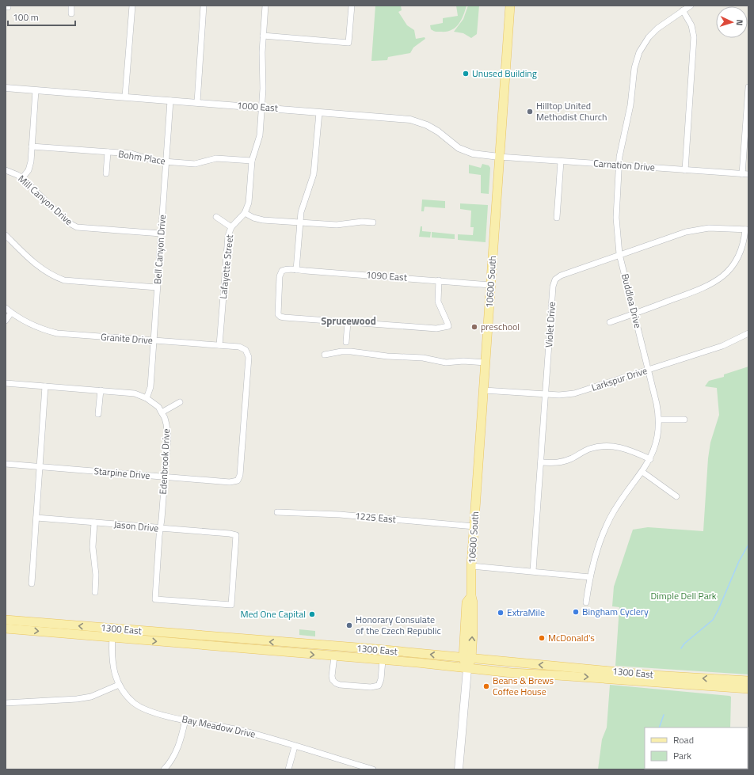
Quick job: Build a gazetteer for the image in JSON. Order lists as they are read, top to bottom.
{
  "streets": {
    "main road": ["10600 South", "1300 East"],
    "street": [
      "1000 East",
      "Bohm Place",
      "Carnation Drive",
      "Mill Canyon Drive",
      "Bell Canyon Drive",
      "Lafayette Street",
      "1090 East",
      "Buddlea Drive",
      "Violet Drive",
      "Granite Drive",
      "Larkspur Drive",
      "Edenbrook Drive",
      "Starpine Drive",
      "1225 East",
      "Jason Drive",
      "Bay Meadow Drive"
    ]
  },
  "crossings": [
    ["1000 East", "Carnation Drive"],
    ["1000 East", "Bell Canyon Drive"],
    ["1000 East", "Lafayette Street"],
    ["1000 East", "10600 South"],
    ["Bohm Place", "Bell Canyon Drive"],
    ["Bohm Place", "Lafayette Street"],
    ["Carnation Drive", "10600 South"],
    ["Carnation Drive", "Buddlea Drive"],
    ["Mill Canyon Drive", "Bell Canyon Drive"],
    ["Bell Canyon Drive", "Granite Drive"],
    ["Bell Canyon Drive", "Edenbrook Drive"],
    ["Lafayette Street", "Granite Drive"],
    ["1090 East", "10600 South"],
    ["10600 South", "Larkspur Drive"],
    ["10600 South", "1225 East"],
    ["10600 South", "1300 East"],
    ["Buddlea Drive", "Violet Drive"],
    ["Buddlea Drive", "Larkspur Drive"],
    ["Violet Drive", "Larkspur Drive"],
    ["Granite Drive", "Starpine Drive"],
    ["Edenbrook Drive", "Starpine Drive"],
    ["Edenbrook Drive", "Jason Drive"],
    ["1300 East", "Bay Meadow Drive"]
  ],
  "districts": ["Sprucewood"],
  "parks": ["Dimple Dell Park"],
  "places": [
    "Unused Building",
    "Hilltop United Methodist Church",
    "preschool",
    "Bingham Cyclery",
    "ExtraMile",
    "Med One Capital",
    "Honorary Consulate of the Czech Republic",
    "McDonald's",
    "Beans & Brews Coffee House"
  ],
  "legend": ["Road", "Park"],
  "scale_bar": "100 m",
  "north": "right"
}
